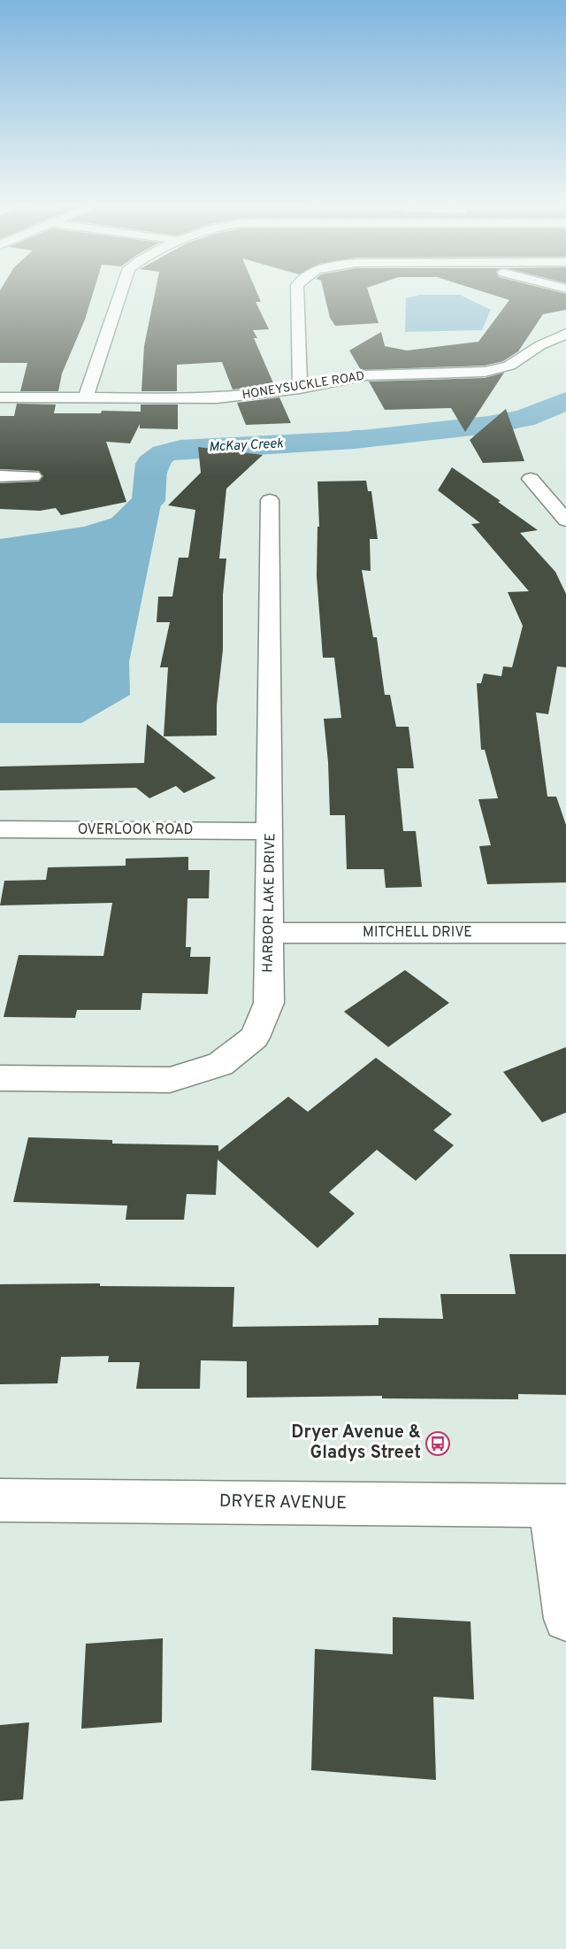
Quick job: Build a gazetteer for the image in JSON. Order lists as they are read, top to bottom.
{
  "streets": {
    "street": [
      "HONEYSUCKLE ROAD",
      "OVERLOOK ROAD",
      "HARBOR LAKE DRIVE",
      "MITCHELL DRIVE",
      "DRYER AVENUE"
    ]
  },
  "crossings": [
    ["OVERLOOK ROAD", "HARBOR LAKE DRIVE"],
    ["HARBOR LAKE DRIVE", "MITCHELL DRIVE"]
  ],
  "water": ["McKay Creek"],
  "places": {
    "bus stop": ["Dryer Avenue & Gladys Street"]
  }
}
